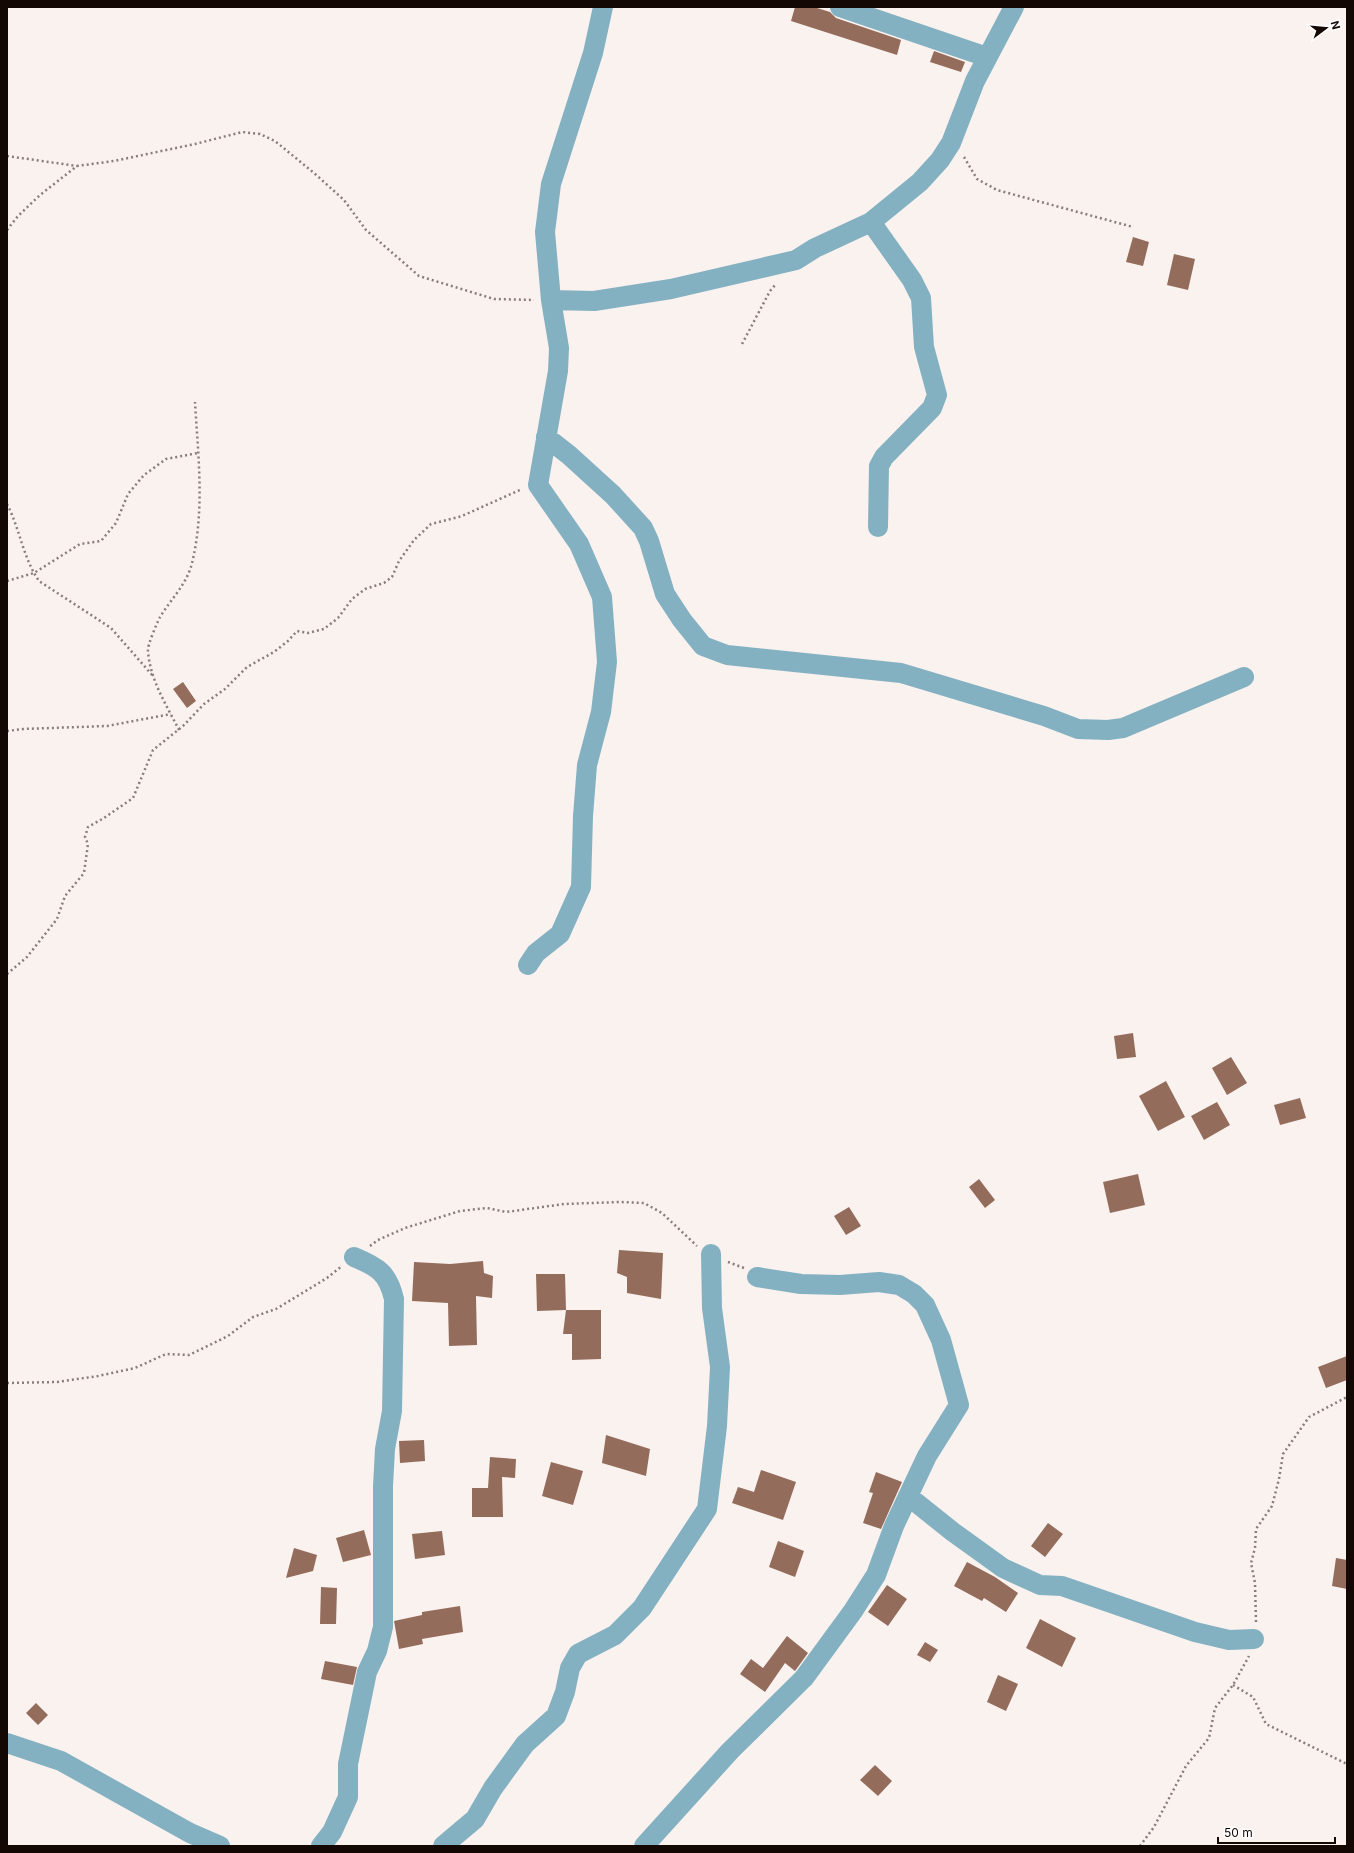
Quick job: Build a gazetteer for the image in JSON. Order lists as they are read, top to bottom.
{
  "scale_bar": "50 m",
  "north": "right"
}
